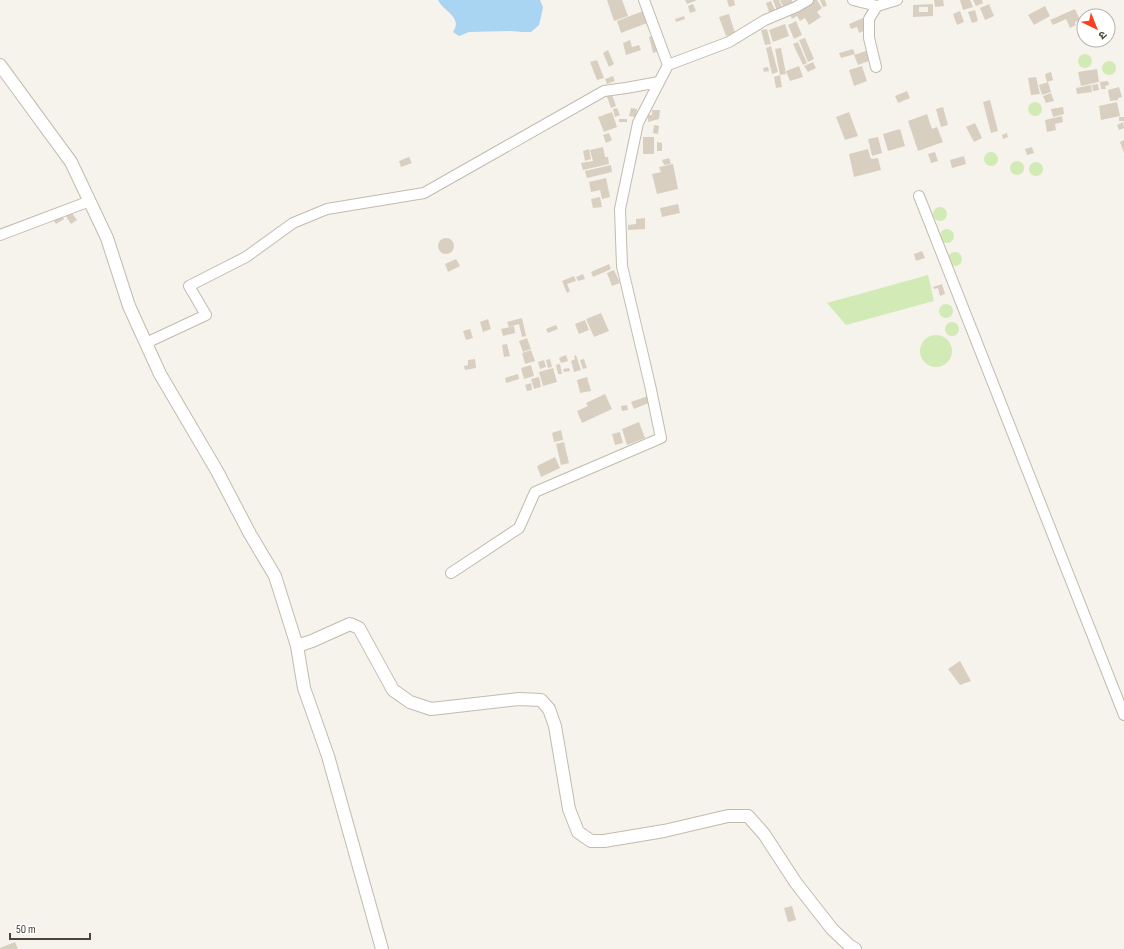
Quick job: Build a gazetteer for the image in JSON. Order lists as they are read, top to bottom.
{
  "scale_bar": "50 m",
  "north": "bottom right"
}
